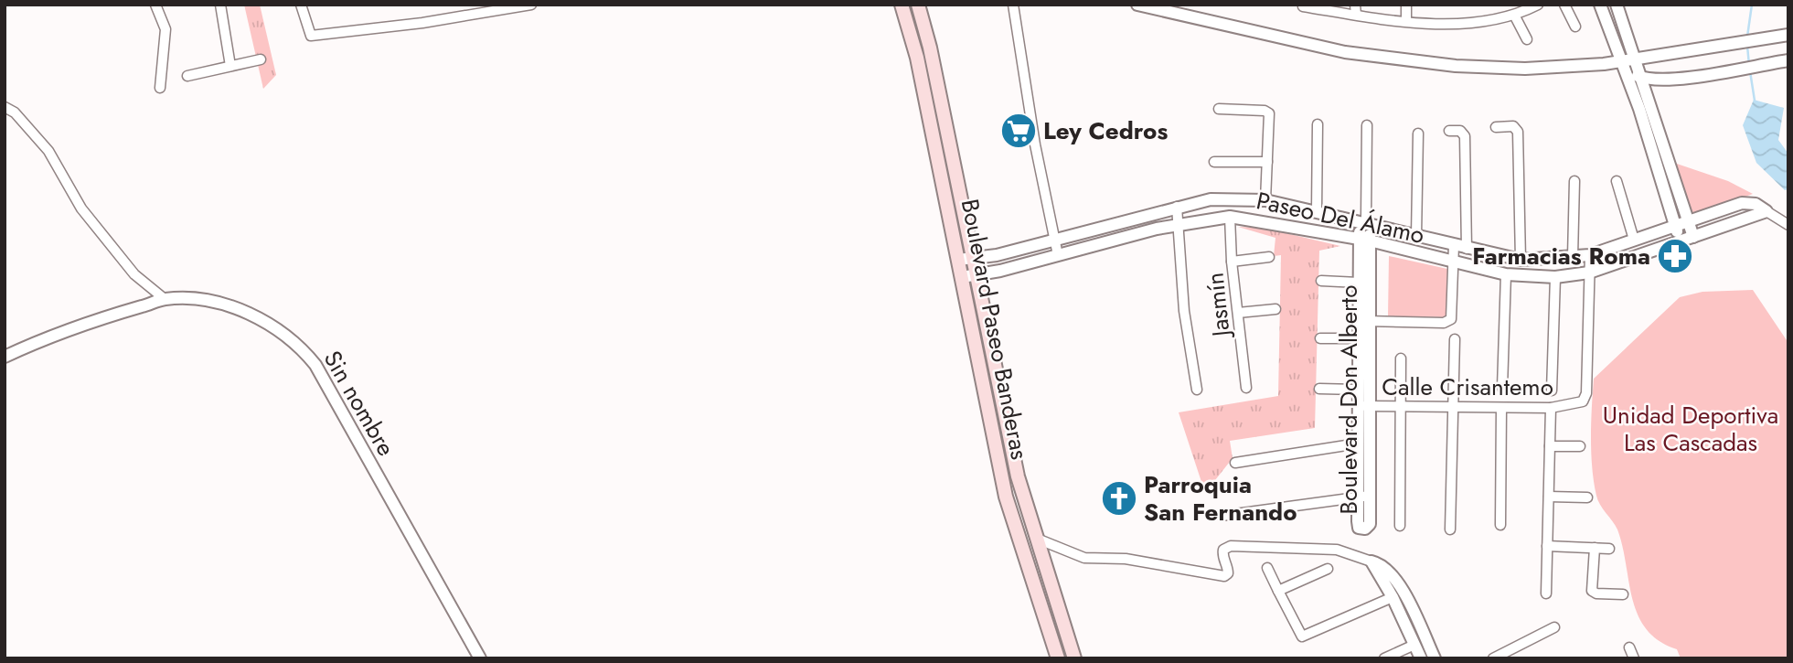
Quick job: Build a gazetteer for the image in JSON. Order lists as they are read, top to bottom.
{
  "streets": {
    "main road": ["Boulevard Paseo Banderas"],
    "street": [
      "Paseo Del Álamo",
      "Jasmín",
      "Calle Crisantemo",
      "Boulevard Don Alberto",
      "Sin nombre"
    ]
  },
  "crossings": [
    ["Paseo Del Álamo", "Jasmín"],
    ["Paseo Del Álamo", "Boulevard Paseo Banderas"],
    ["Paseo Del Álamo", "Calle Crisantemo"],
    ["Paseo Del Álamo", "Boulevard Don Alberto"],
    ["Calle Crisantemo", "Boulevard Don Alberto"]
  ],
  "parks": ["Unidad Deportiva Las Cascadas"],
  "places": {
    "supermarket": ["Ley Cedros"],
    "pharmacy": ["Farmacias Roma"],
    "church": ["Parroquia San Fernando"]
  }
}
